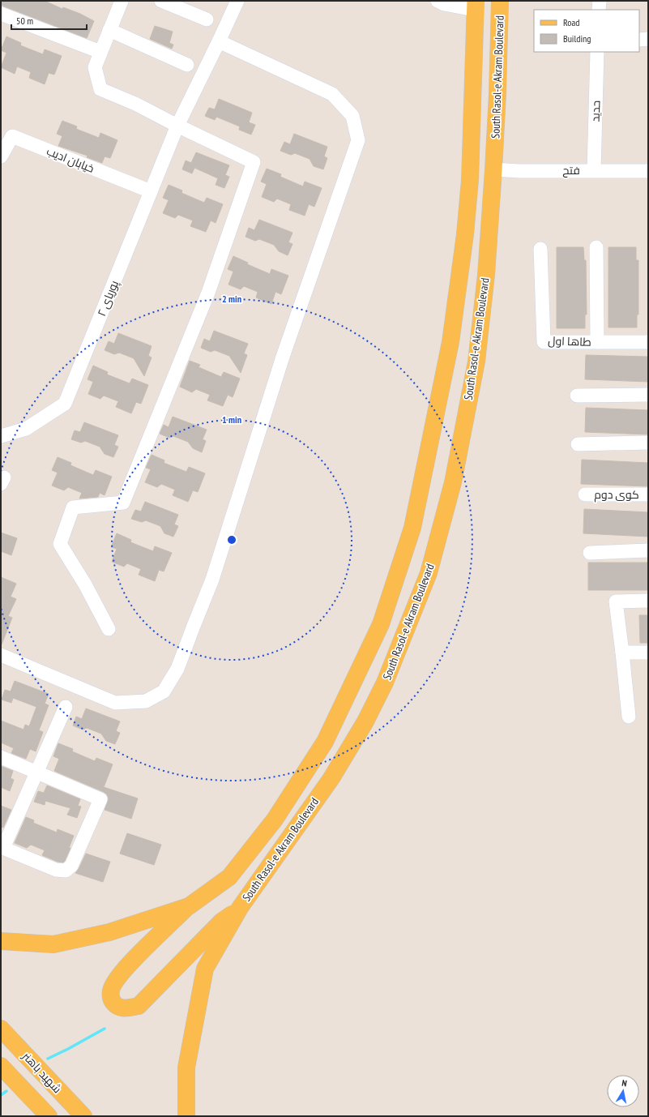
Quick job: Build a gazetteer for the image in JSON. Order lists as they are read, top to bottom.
{
  "streets": {
    "main road": ["South Rasol-e Akram Boulevard", "شهید باهنر"],
    "street": [
      "حدید",
      "خیابان ادیب",
      "فتح",
      "پوریای ۲",
      "طاها اول",
      "کوی دوم"
    ]
  },
  "crossings": [
    ["South Rasol-e Akram Boulevard", "فتح"],
    ["حدید", "فتح"],
    ["خیابان ادیب", "پوریای ۲"]
  ],
  "legend": ["Road", "Building"],
  "scale_bar": "50 m",
  "north": "top",
  "rings": ["2 min", "1 min"]
}
